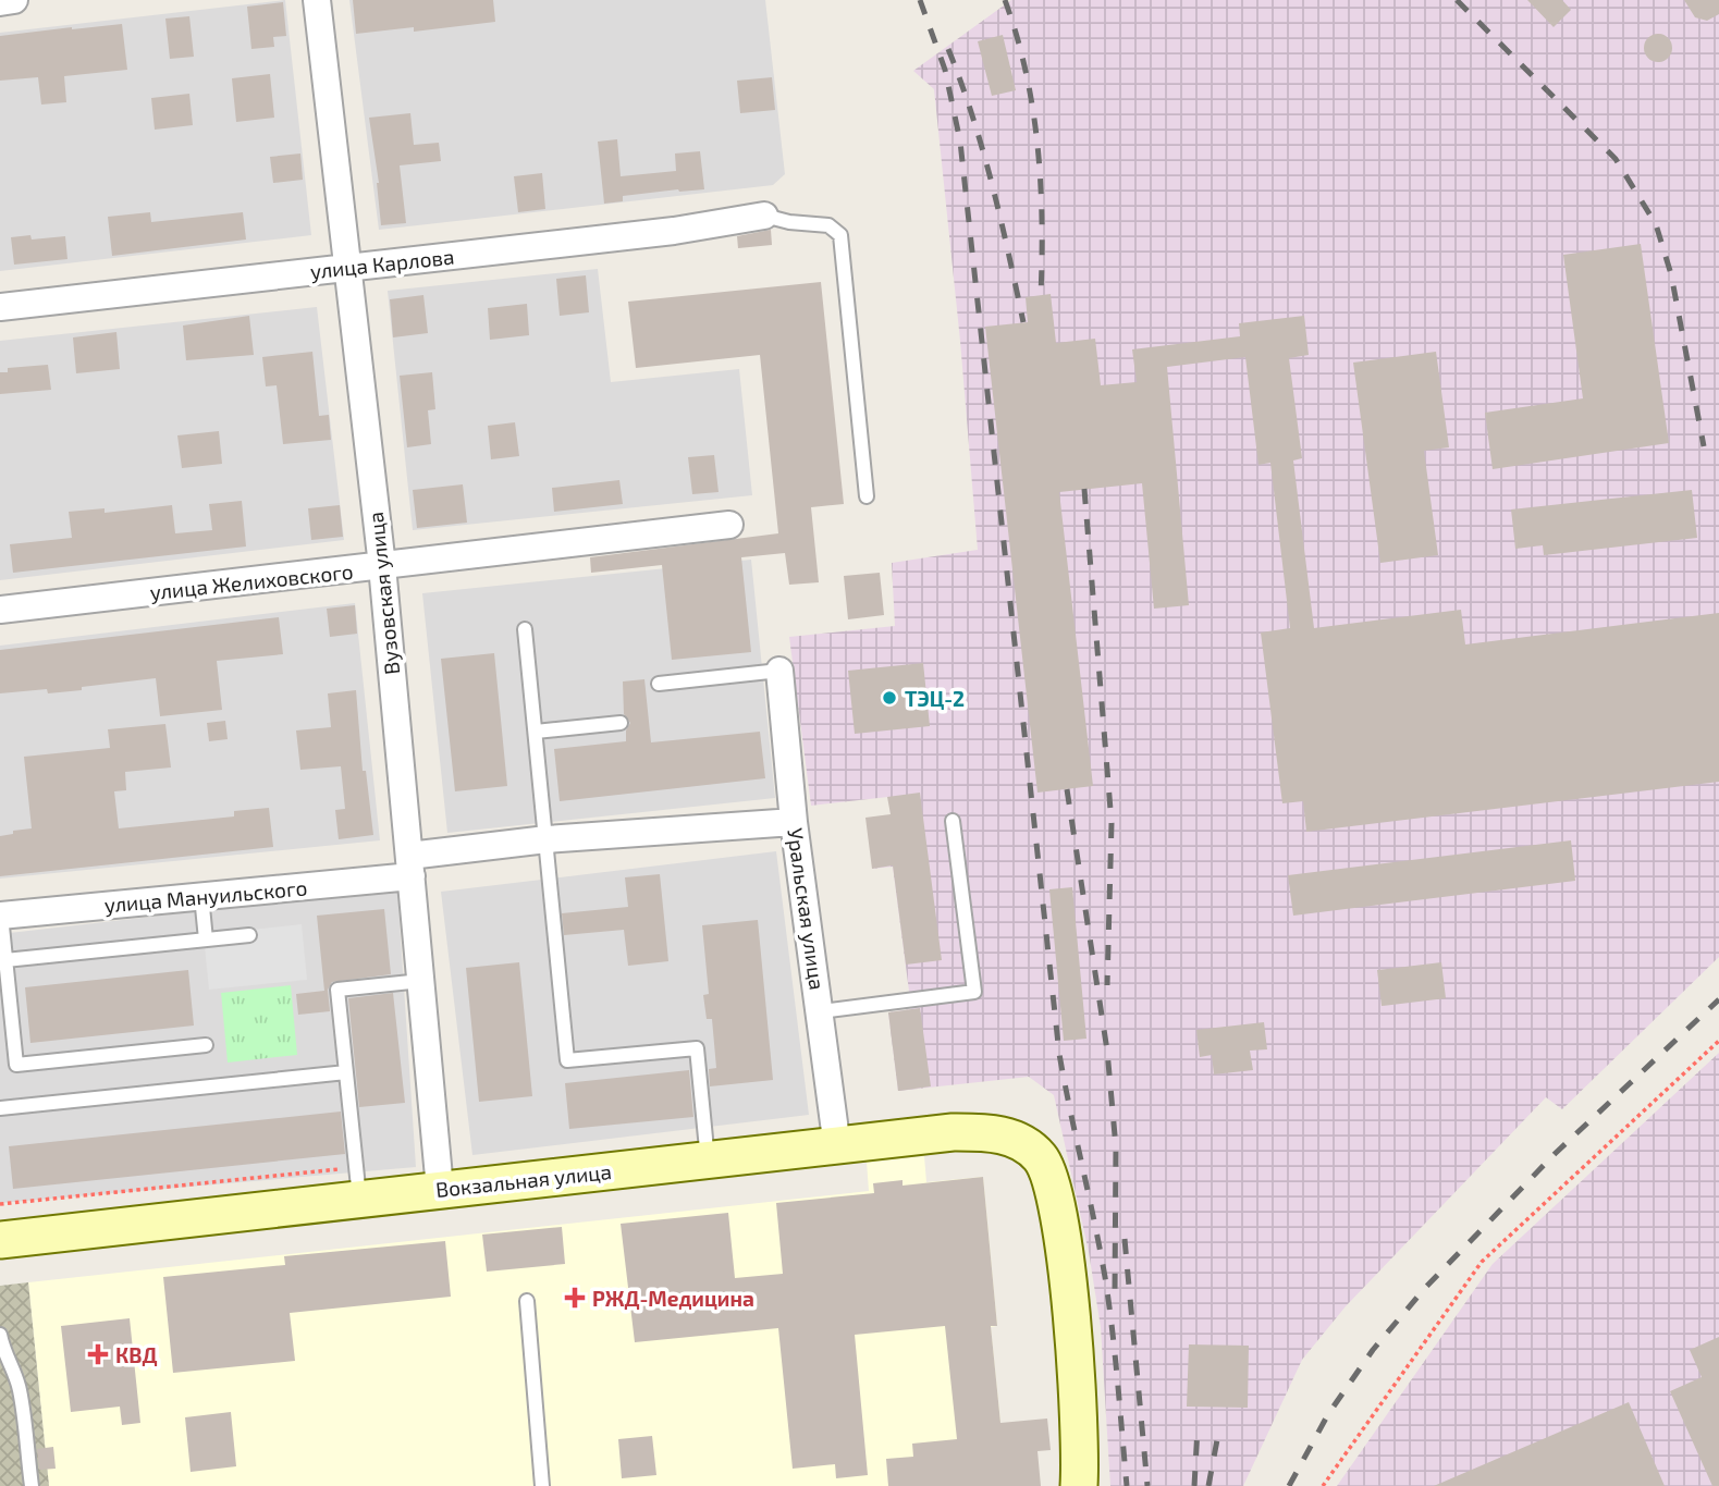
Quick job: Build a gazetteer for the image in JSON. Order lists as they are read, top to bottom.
{
  "streets": {
    "street": [
      "улица Карлова",
      "улица Желиховского",
      "Вузовская улица",
      "улица Мануильского",
      "Уральская улица",
      "Вокзальная улица"
    ]
  },
  "crossings": [
    ["улица Карлова", "Вузовская улица"],
    ["улица Желиховского", "Вузовская улица"],
    ["Вузовская улица", "улица Мануильского"],
    ["Вузовская улица", "Вокзальная улица"],
    ["улица Мануильского", "Уральская улица"],
    ["Уральская улица", "Вокзальная улица"]
  ],
  "places": {
    "other": ["ТЭЦ-2"],
    "health": ["РЖД-Медицина", "КВД"]
  }
}
